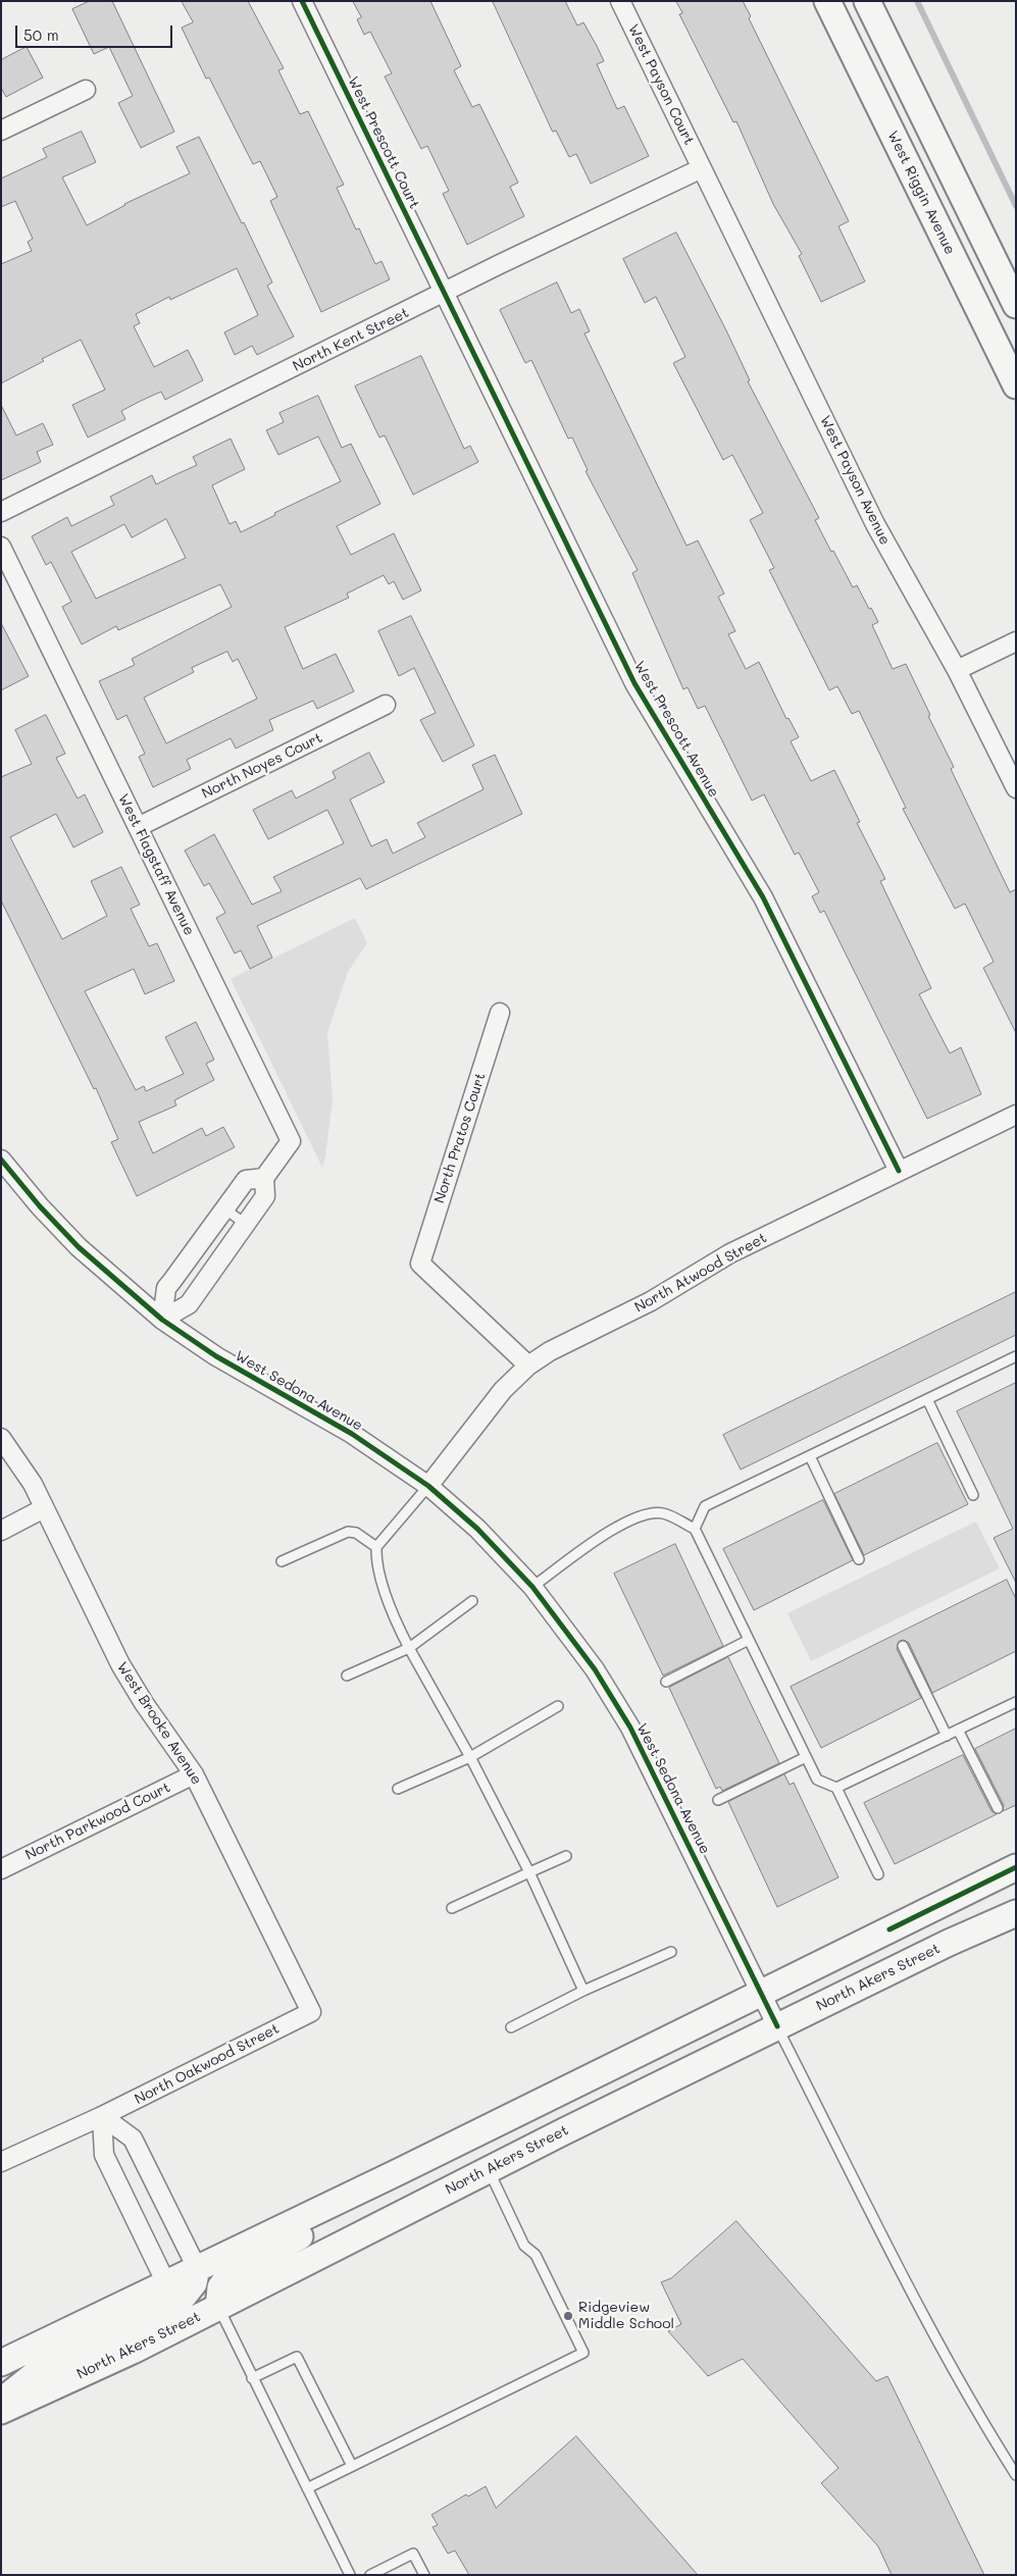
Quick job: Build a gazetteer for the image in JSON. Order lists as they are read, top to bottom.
{
  "streets": {
    "main road": ["West Riggin Avenue", "North Akers Street"],
    "street": [
      "West Payson Court",
      "West Prescott Court",
      "North Kent Street",
      "West Payson Avenue",
      "West Prescott Avenue",
      "North Noyes Court",
      "West Flagstaff Avenue",
      "North Pratos Court",
      "North Atwood Street",
      "West Sedona Avenue",
      "West Brooke Avenue",
      "North Parkwood Court",
      "North Oakwood Street"
    ]
  },
  "crossings": [
    ["West Payson Court", "North Kent Street"],
    ["West Payson Court", "West Payson Avenue"],
    ["West Prescott Court", "North Kent Street"],
    ["West Prescott Court", "West Prescott Avenue"],
    ["North Kent Street", "West Payson Avenue"],
    ["North Kent Street", "West Prescott Avenue"],
    ["West Prescott Avenue", "North Atwood Street"],
    ["North Noyes Court", "West Flagstaff Avenue"],
    ["West Flagstaff Avenue", "West Sedona Avenue"],
    ["North Pratos Court", "North Atwood Street"],
    ["North Atwood Street", "West Sedona Avenue"],
    ["West Sedona Avenue", "North Akers Street"],
    ["West Brooke Avenue", "North Parkwood Court"],
    ["West Brooke Avenue", "North Oakwood Street"]
  ],
  "places": ["Ridgeview Middle School"],
  "scale_bar": "50 m"
}
